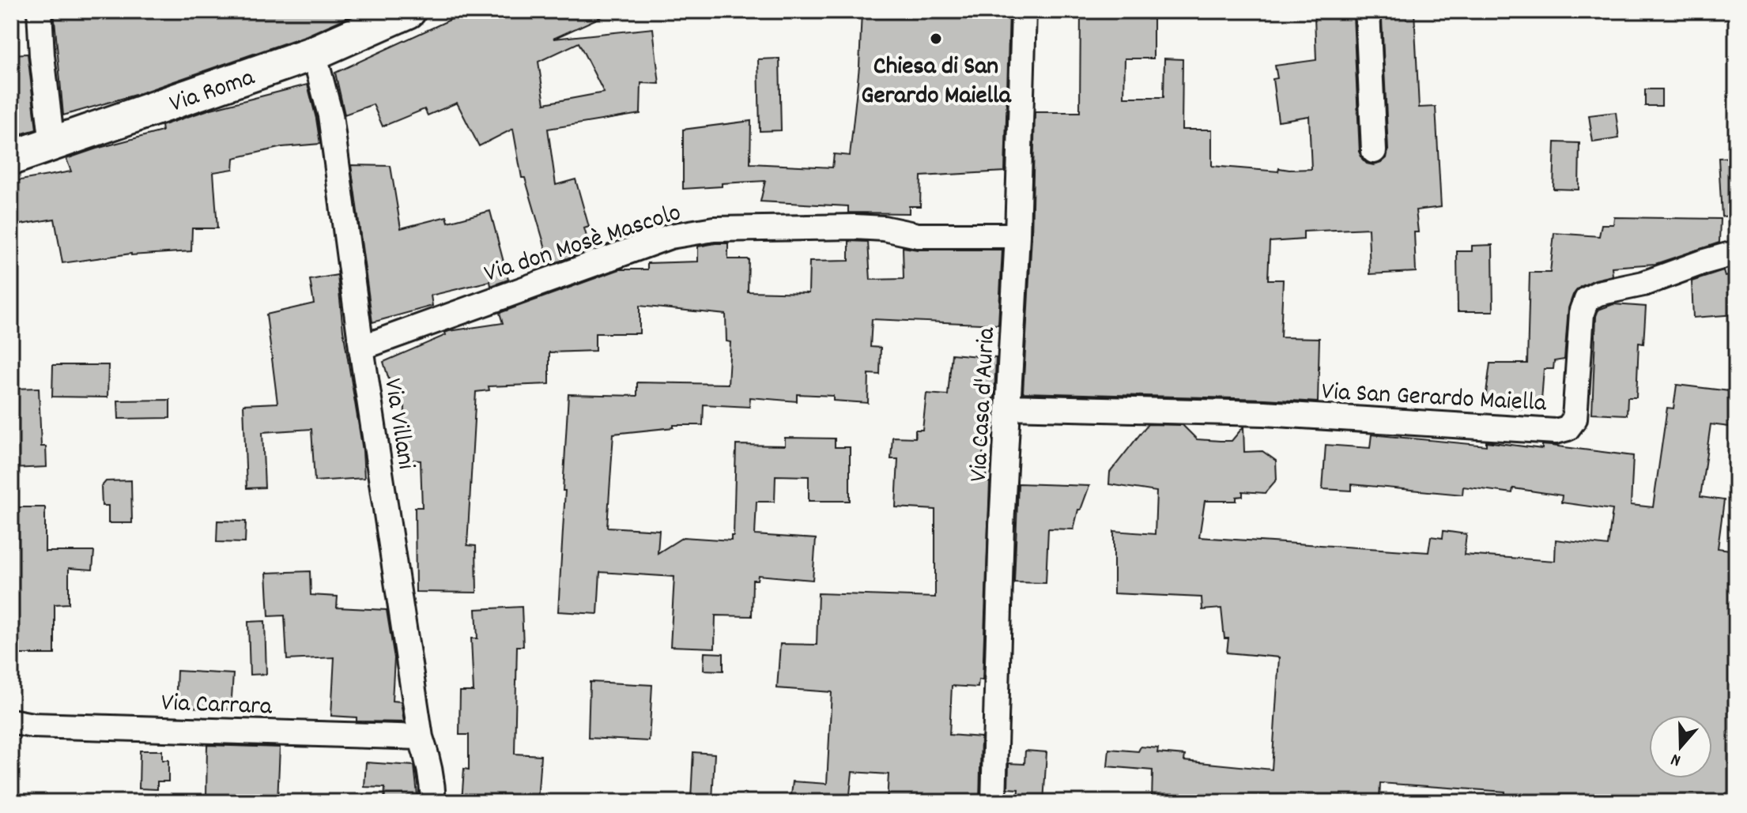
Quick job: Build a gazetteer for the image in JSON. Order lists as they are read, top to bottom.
{
  "streets": {
    "main road": ["Via Roma"],
    "street": [
      "Via don Mosè Mascolo",
      "Via San Gerardo Maiella",
      "Via Casa d'Auria",
      "Via Villani",
      "Via Carrara"
    ]
  },
  "crossings": [
    ["Via Roma", "Via Villani"],
    ["Via don Mosè Mascolo", "Via Casa d'Auria"],
    ["Via don Mosè Mascolo", "Via Villani"],
    ["Via San Gerardo Maiella", "Via Casa d'Auria"],
    ["Via Villani", "Via Carrara"]
  ],
  "places": ["Chiesa di San Gerardo Maiella"],
  "north": "bottom"
}
